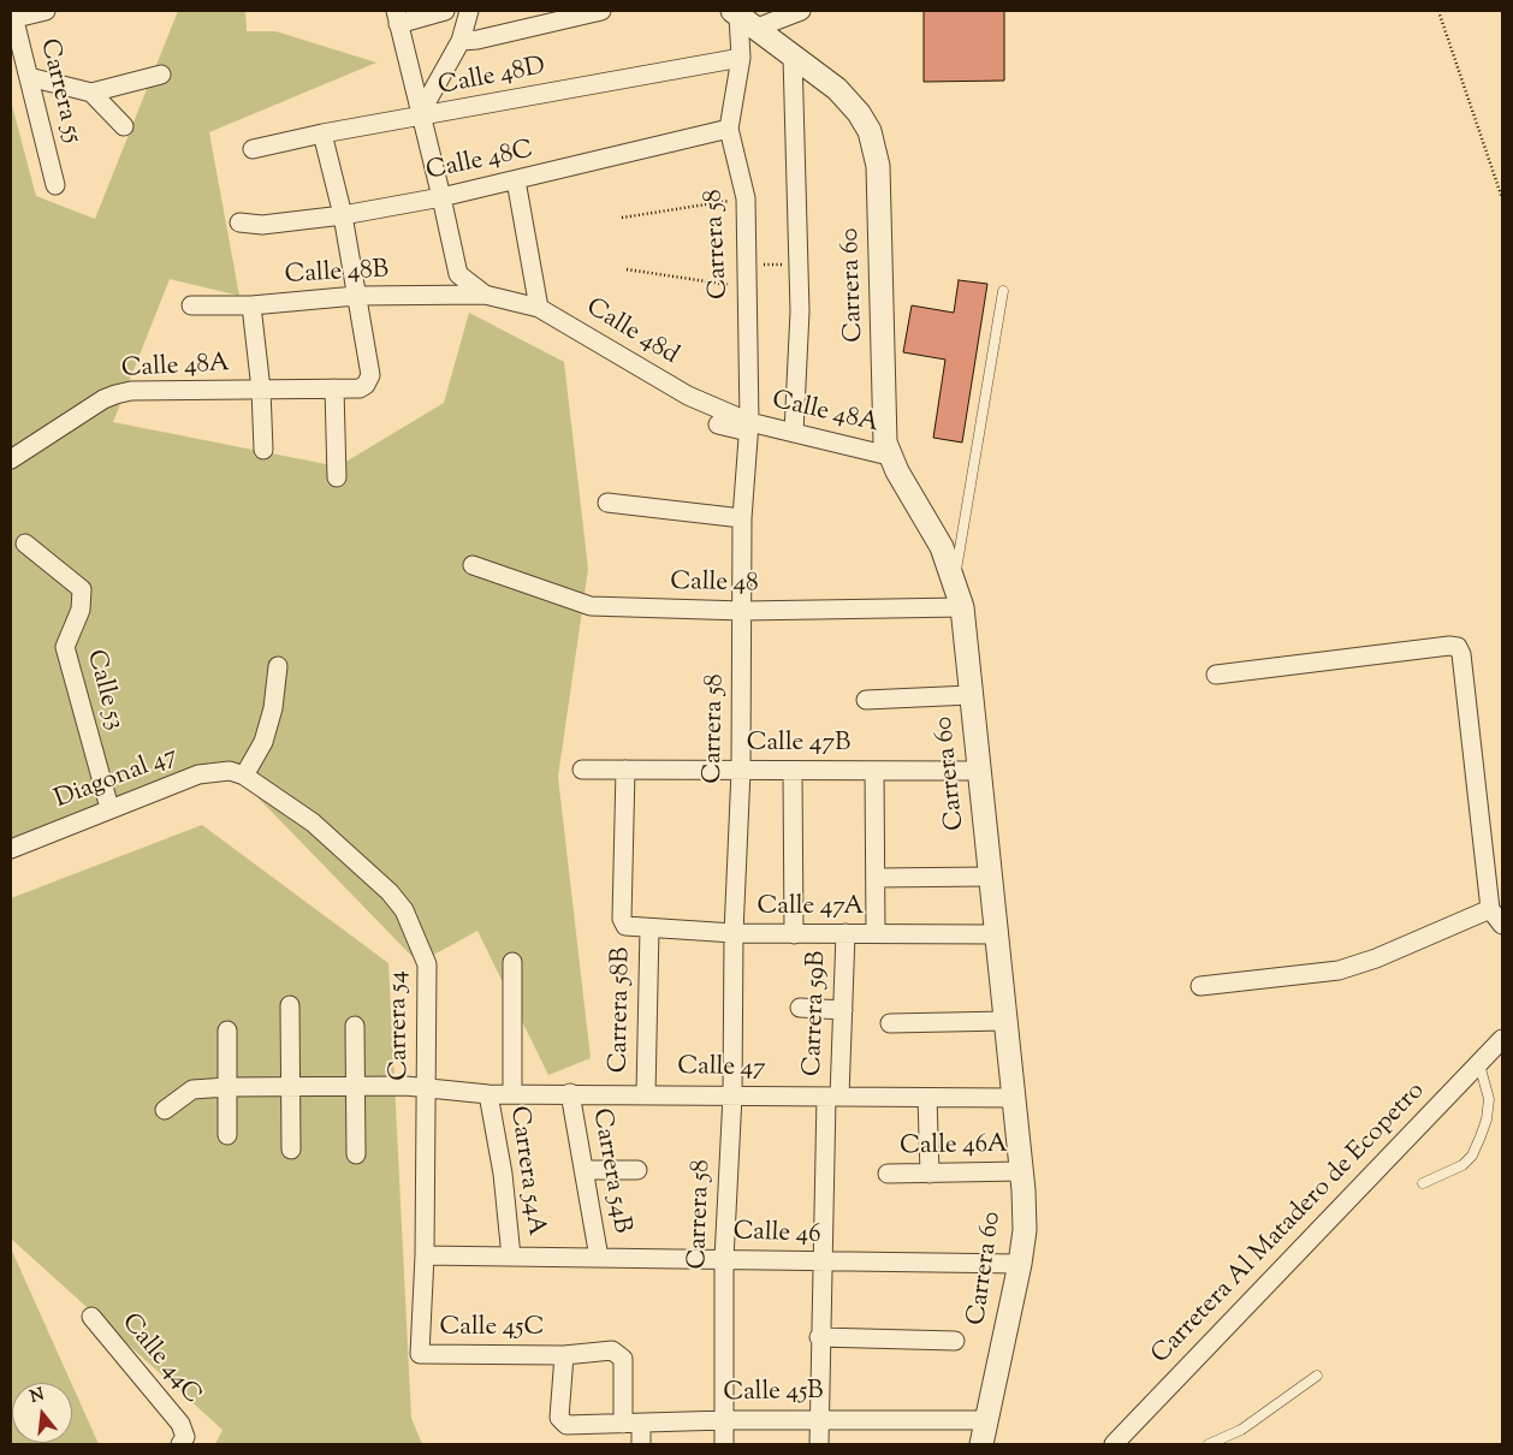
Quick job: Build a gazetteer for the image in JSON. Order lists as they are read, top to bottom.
{
  "streets": {
    "street": [
      "Calle 48D",
      "Carrera 55",
      "Calle 48C",
      "Carrera 58",
      "Calle 48B",
      "Carrera 60",
      "Calle 48d",
      "Calle 48A",
      "Calle 48",
      "Calle 53",
      "Calle 47B",
      "Diagonal 47",
      "Calle 47A",
      "Carrera 58B",
      "Carrera 59B",
      "Carrera 54",
      "Calle 47",
      "Calle 46A",
      "Carrera 54A",
      "Carrera 54B",
      "Carretera Al Matadero de Ecopetro",
      "Calle 46",
      "Calle 45C",
      "Calle 44C",
      "Calle 45B"
    ]
  },
  "crossings": [
    ["Calle 48D", "Carrera 58"],
    ["Calle 48C", "Carrera 58"],
    ["Carrera 58", "Carrera 60"],
    ["Carrera 58", "Calle 48d"],
    ["Carrera 58", "Calle 48A"],
    ["Carrera 58", "Calle 48"],
    ["Carrera 58", "Calle 47B"],
    ["Carrera 58", "Calle 47A"],
    ["Carrera 58", "Calle 47"],
    ["Carrera 58", "Calle 46"],
    ["Carrera 58", "Calle 45B"],
    ["Calle 48B", "Calle 48d"],
    ["Calle 48B", "Calle 48A"],
    ["Carrera 60", "Calle 48A"],
    ["Carrera 60", "Calle 48"],
    ["Carrera 60", "Calle 47B"],
    ["Carrera 60", "Calle 47A"],
    ["Carrera 60", "Calle 47"],
    ["Carrera 60", "Calle 46A"],
    ["Carrera 60", "Calle 46"],
    ["Carrera 60", "Calle 45B"],
    ["Calle 48d", "Calle 48A"],
    ["Calle 53", "Diagonal 47"],
    ["Calle 47B", "Carrera 58B"],
    ["Diagonal 47", "Carrera 54"],
    ["Calle 47A", "Carrera 58B"],
    ["Calle 47A", "Carrera 59B"],
    ["Carrera 58B", "Calle 47"],
    ["Carrera 59B", "Calle 47"],
    ["Carrera 59B", "Calle 46"],
    ["Carrera 59B", "Calle 45B"],
    ["Carrera 54", "Calle 47"],
    ["Carrera 54", "Calle 46"],
    ["Carrera 54", "Calle 45C"],
    ["Calle 47", "Carrera 54A"],
    ["Calle 47", "Carrera 54B"],
    ["Carrera 54A", "Calle 46"],
    ["Carrera 54B", "Calle 46"],
    ["Calle 45C", "Calle 45B"]
  ],
  "north": "top"
}
